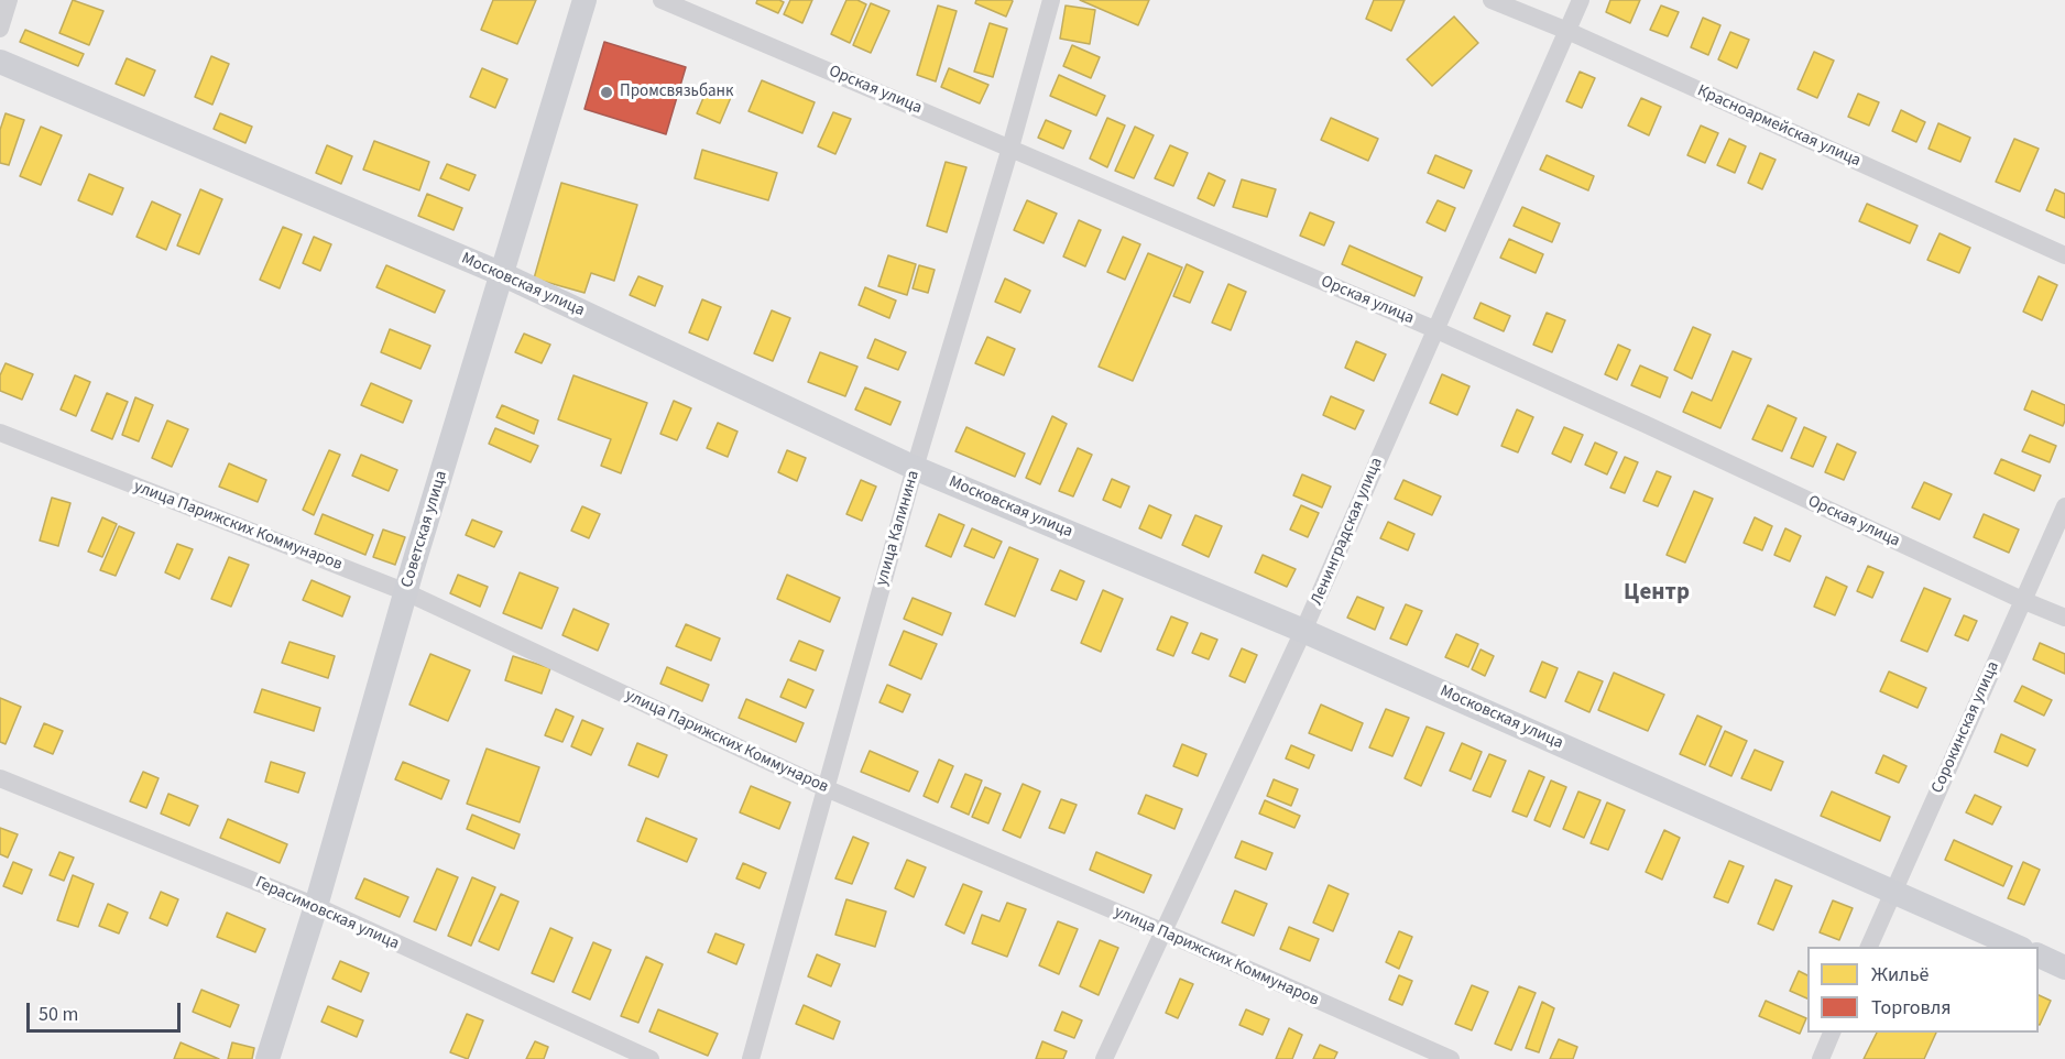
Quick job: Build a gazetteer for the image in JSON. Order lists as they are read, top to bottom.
{
  "streets": {
    "street": [
      "Орская улица",
      "Красноармейская улица",
      "Московская улица",
      "улица Парижских Коммунаров",
      "улица Калинина",
      "Советская улица",
      "Ленинградская улица",
      "Сорокинская улица",
      "Герасимовская улица"
    ]
  },
  "crossings": [
    ["Орская улица", "улица Калинина"],
    ["Орская улица", "Ленинградская улица"],
    ["Орская улица", "Сорокинская улица"],
    ["Красноармейская улица", "Ленинградская улица"],
    ["Московская улица", "улица Калинина"],
    ["Московская улица", "Советская улица"],
    ["Московская улица", "Ленинградская улица"],
    ["Московская улица", "Сорокинская улица"],
    ["улица Парижских Коммунаров", "улица Калинина"],
    ["улица Парижских Коммунаров", "Советская улица"],
    ["улица Парижских Коммунаров", "Ленинградская улица"],
    ["Советская улица", "Герасимовская улица"]
  ],
  "districts": ["Центр"],
  "places": ["Промсвязьбанк"],
  "legend": ["Жильё", "Торговля"],
  "scale_bar": "50 m"
}
